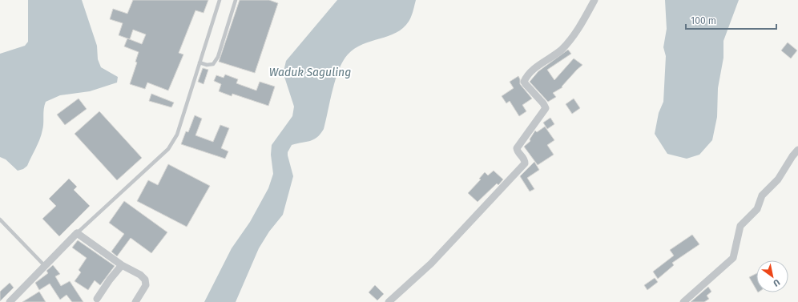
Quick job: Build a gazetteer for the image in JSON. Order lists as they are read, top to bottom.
{
  "water": ["Waduk Saguling"],
  "scale_bar": "100 m",
  "north": "bottom right"
}
